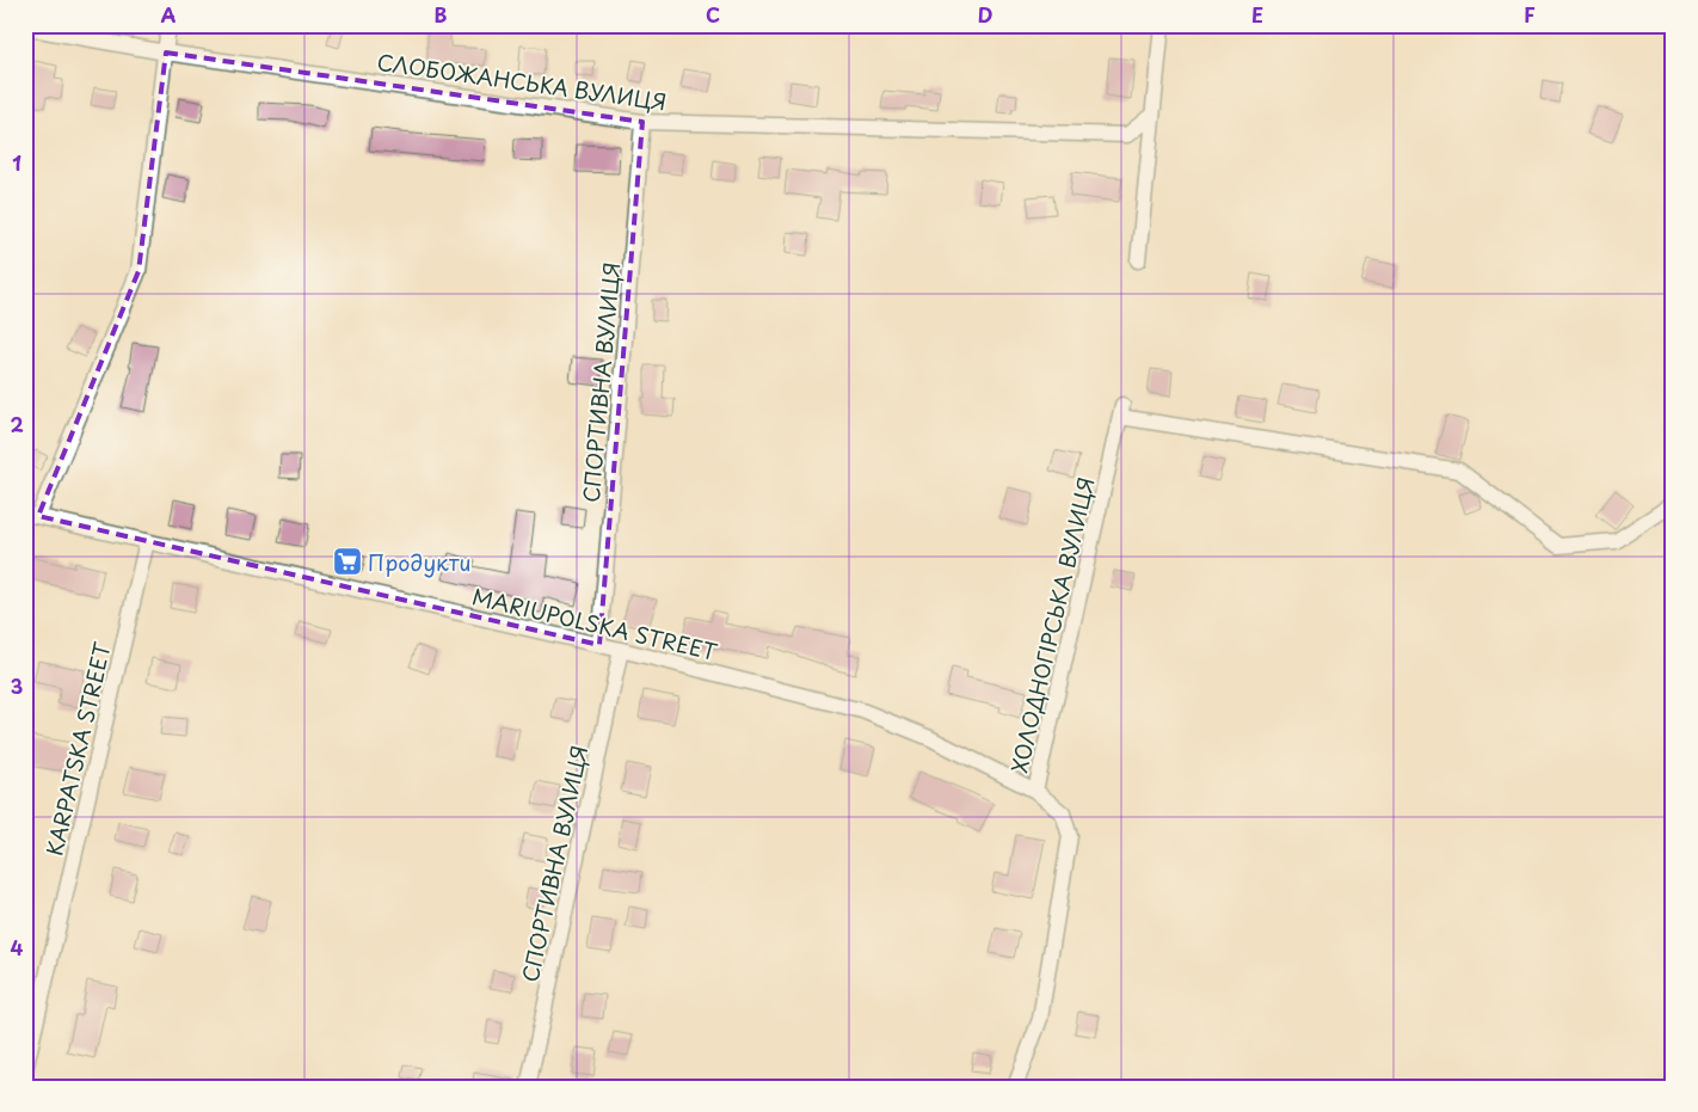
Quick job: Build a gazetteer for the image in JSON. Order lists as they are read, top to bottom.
{
  "streets": {
    "street": [
      "СЛОБОЖАНСЬКА ВУЛИЦЯ",
      "СПОРТИВНА ВУЛИЦЯ",
      "MARIUPOLSKA STREET",
      "ХОЛОДНОГІРСЬКА ВУЛИЦЯ",
      "KARPATSKA STREET"
    ]
  },
  "crossings": [
    ["СЛОБОЖАНСЬКА ВУЛИЦЯ", "СПОРТИВНА ВУЛИЦЯ"],
    ["СПОРТИВНА ВУЛИЦЯ", "MARIUPOLSKA STREET"],
    ["MARIUPOLSKA STREET", "ХОЛОДНОГІРСЬКА ВУЛИЦЯ"],
    ["MARIUPOLSKA STREET", "KARPATSKA STREET"]
  ],
  "places": {
    "supermarket": ["Продукти"]
  },
  "grid": {
    "columns": [
      "A",
      "B",
      "C",
      "D",
      "E",
      "F"
    ],
    "rows": [
      "1",
      "2",
      "3",
      "4"
    ]
  }
}
